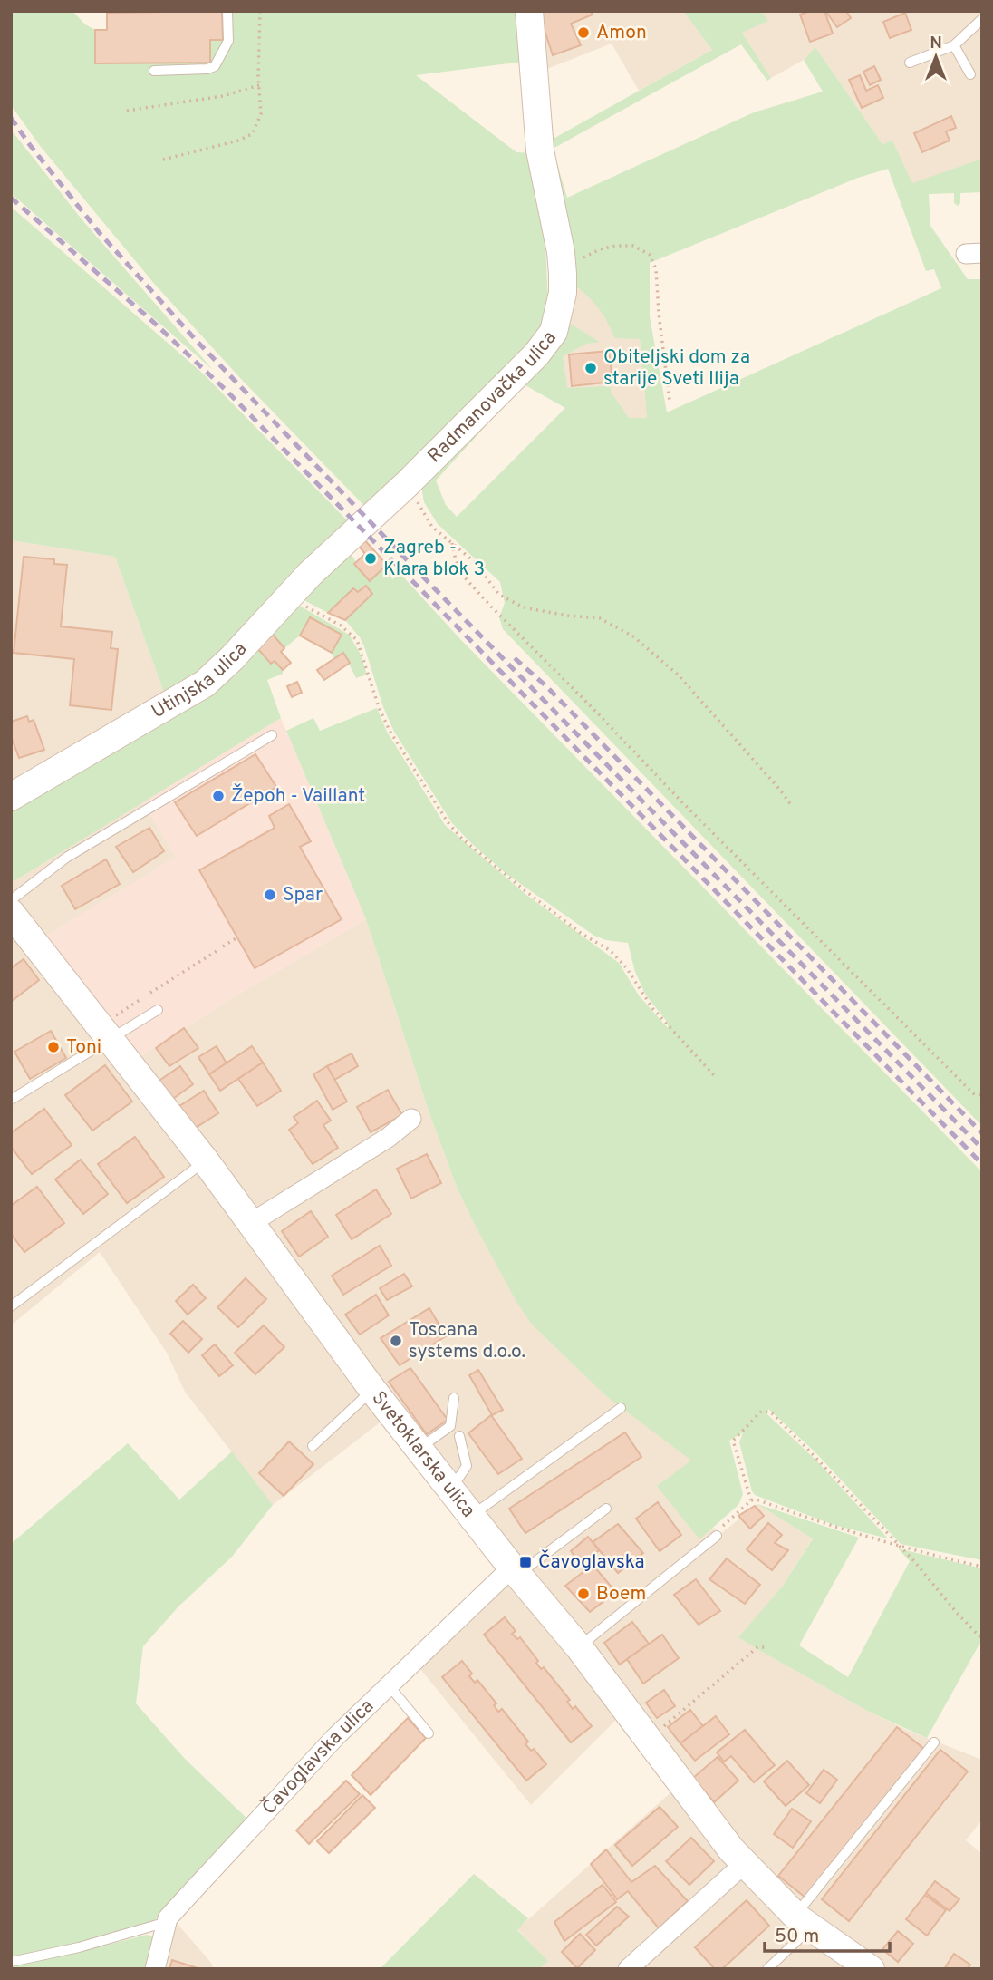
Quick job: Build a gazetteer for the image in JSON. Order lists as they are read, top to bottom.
{
  "streets": {
    "street": [
      "Radmanovačka ulica",
      "Utinjska ulica",
      "Svetoklarska ulica",
      "Čavoglavska ulica"
    ]
  },
  "crossings": [
    ["Radmanovačka ulica", "Utinjska ulica"],
    ["Svetoklarska ulica", "Čavoglavska ulica"]
  ],
  "places": {
    "other": [
      "Amon",
      "Obiteljski dom za starije Sveti Ilija",
      "Zagreb - Klara blok 3",
      "Žepoh - Vaillant",
      "Spar",
      "Toni",
      "Toscana systems d.o.o.",
      "Boem"
    ],
    "transit": ["Čavoglavska"]
  },
  "scale_bar": "50 m",
  "north": "top"
}
